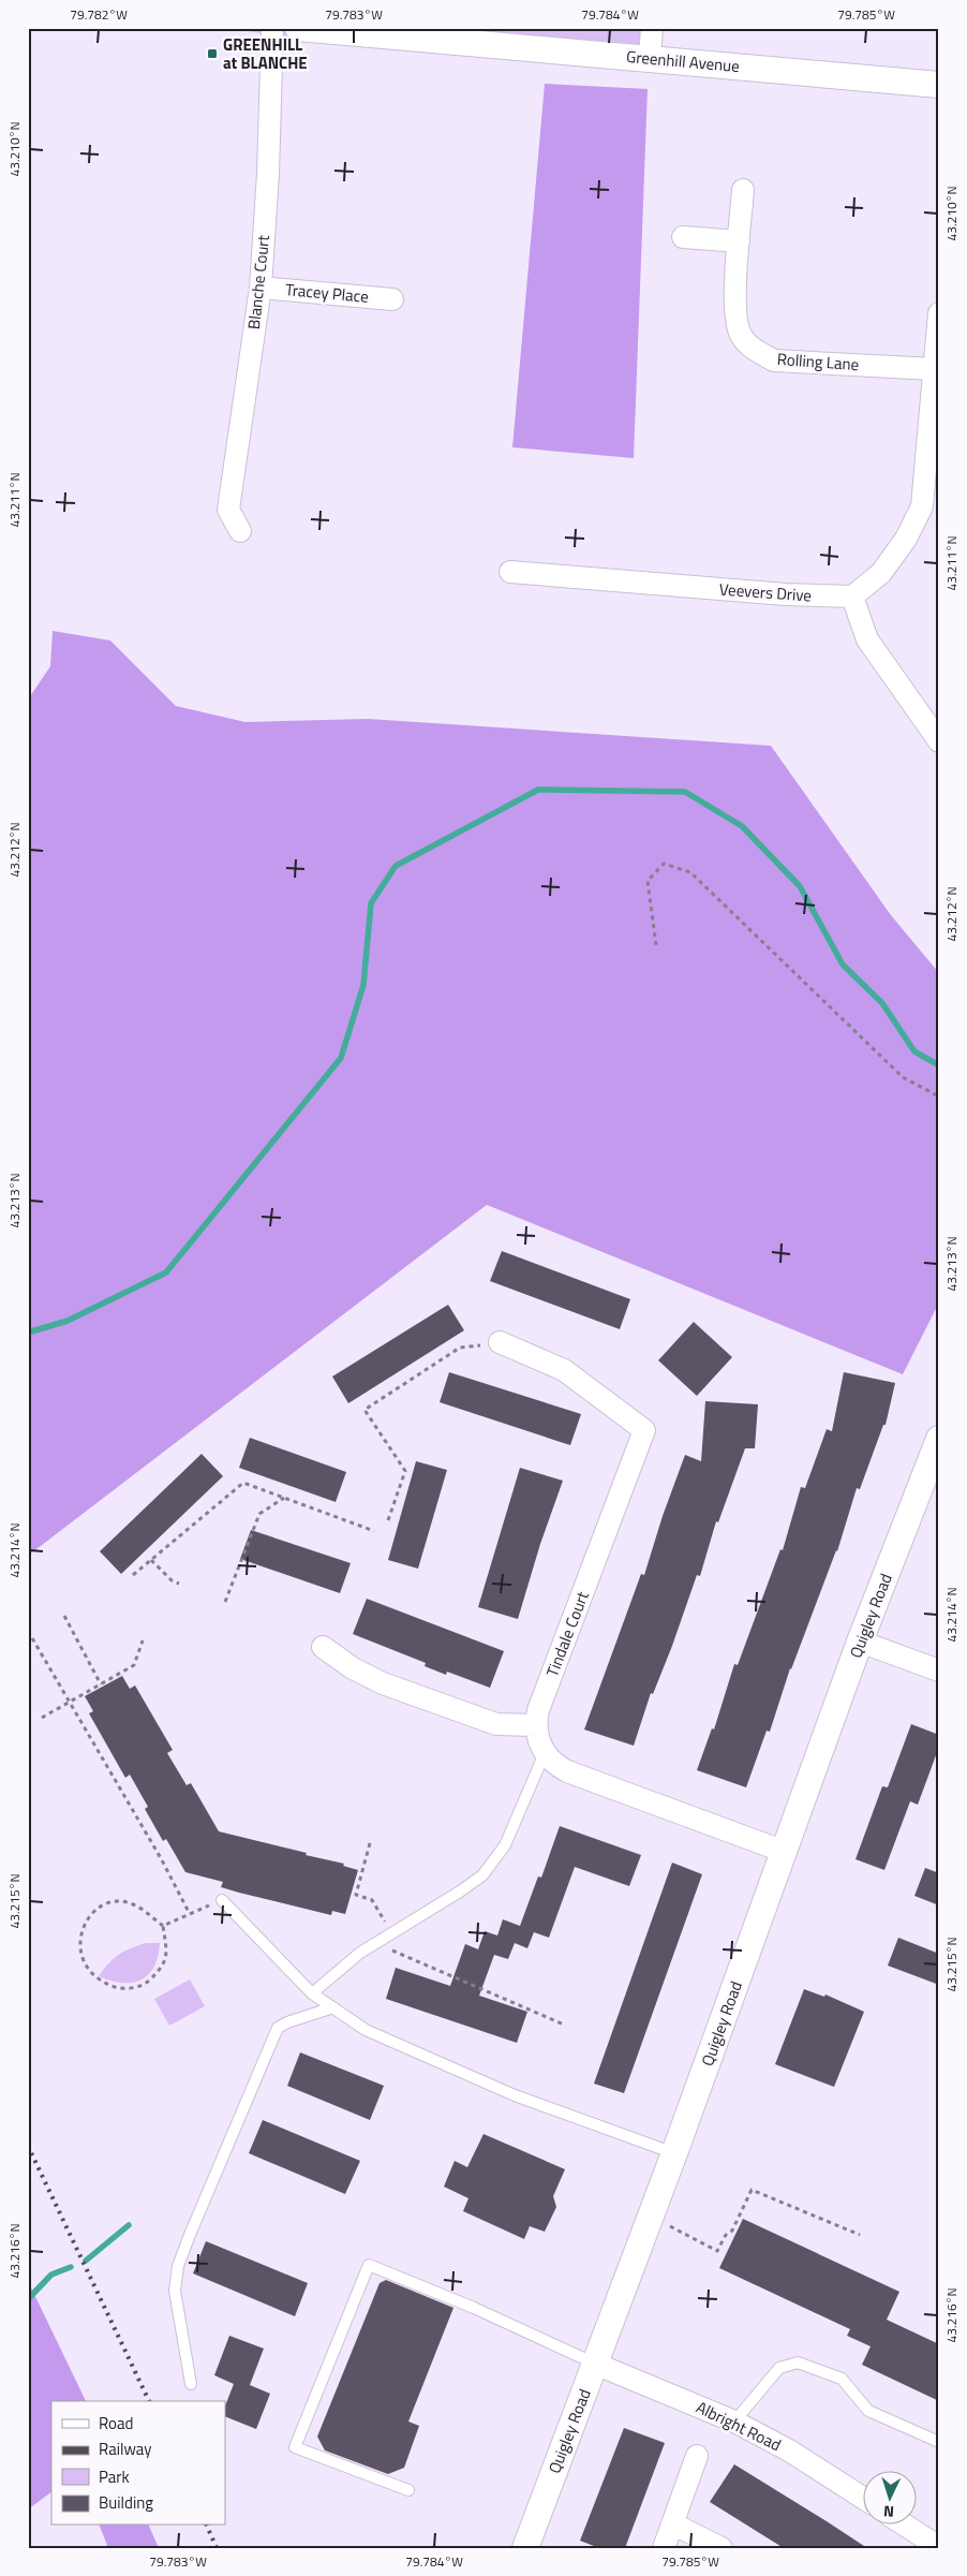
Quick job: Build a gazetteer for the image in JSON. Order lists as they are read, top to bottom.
{
  "streets": {
    "street": [
      "Greenhill Avenue",
      "Blanche Court",
      "Tracey Place",
      "Rolling Lane",
      "Veevers Drive",
      "Quigley Road",
      "Tindale Court",
      "Albright Road"
    ]
  },
  "crossings": [
    ["Blanche Court", "Tracey Place"],
    ["Quigley Road", "Albright Road"]
  ],
  "places": {
    "transit": ["GREENHILL at BLANCHE"]
  },
  "legend": [
    "Road",
    "Railway",
    "Park",
    "Building"
  ],
  "north": "bottom",
  "coordinates": [
    "79.782°W",
    "79.783°W",
    "79.784°W",
    "79.785°W",
    "43.210°N",
    "43.211°N",
    "43.212°N",
    "43.213°N",
    "43.214°N",
    "43.215°N",
    "43.216°N"
  ]
}
